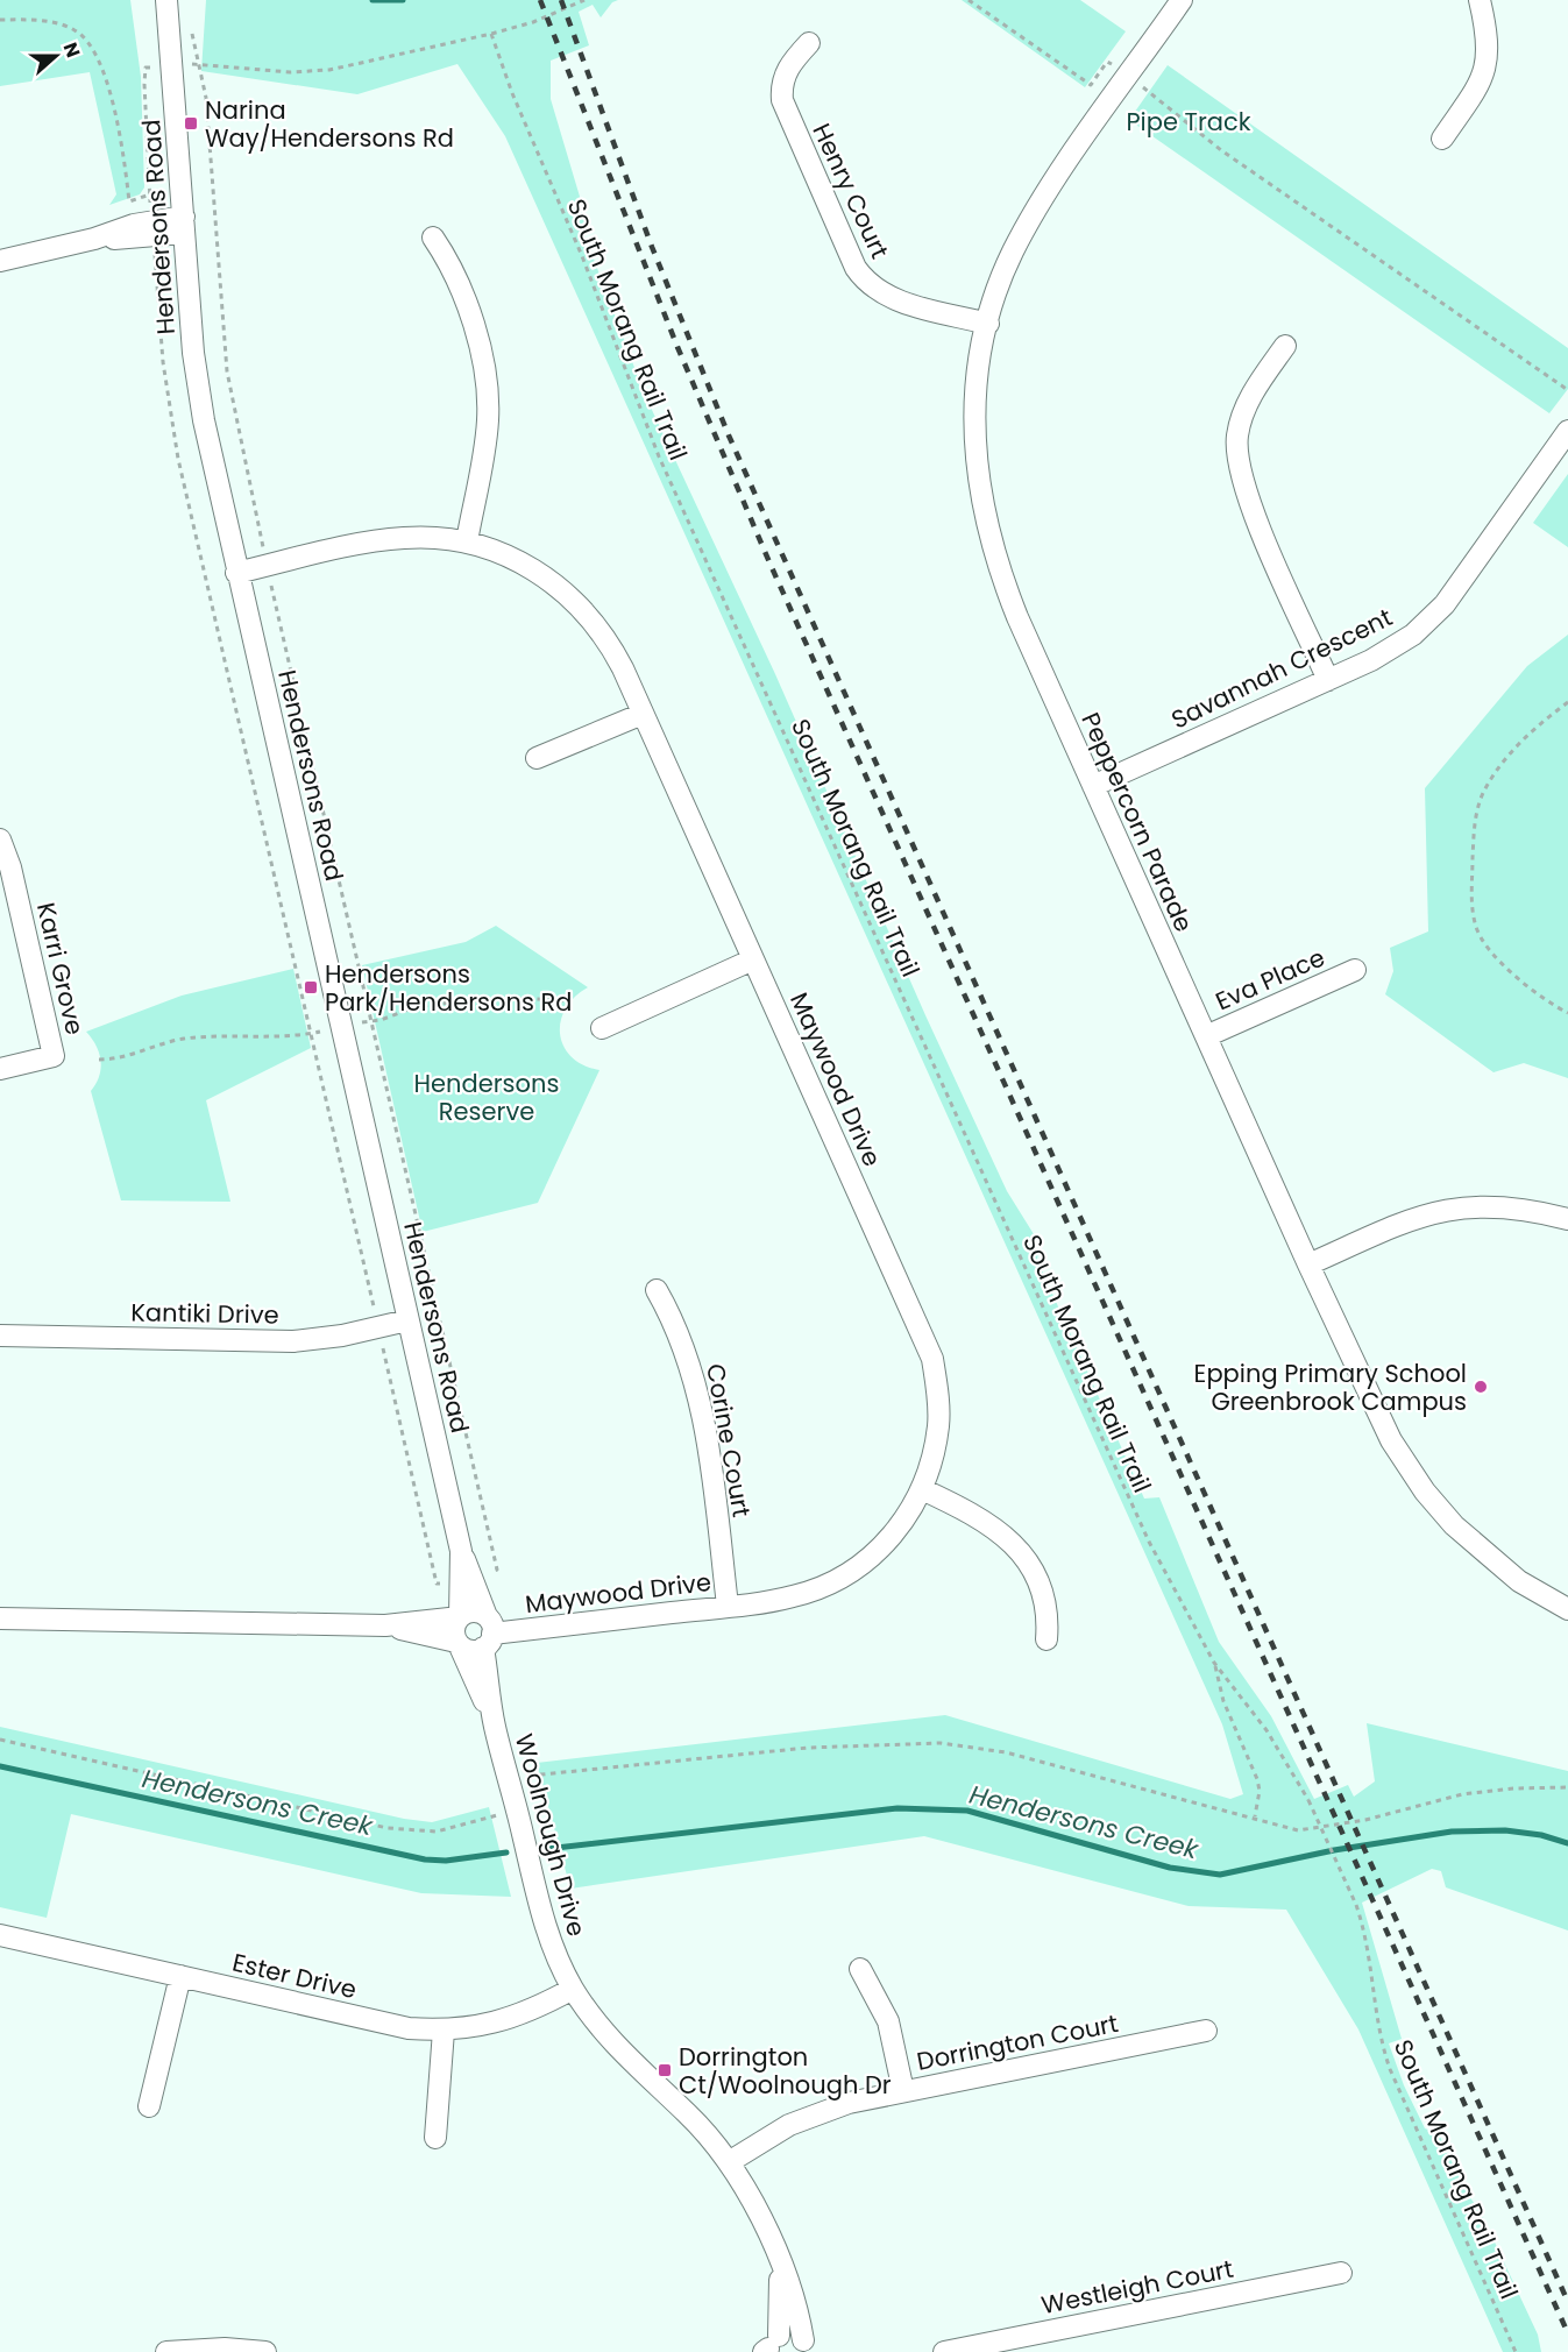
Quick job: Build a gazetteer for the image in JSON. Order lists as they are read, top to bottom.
{
  "streets": {
    "street": [
      "Henry Court",
      "Hendersons Road",
      "Savannah Crescent",
      "Peppercorn Parade",
      "Karri Grove",
      "Eva Place",
      "Maywood Drive",
      "Kantiki Drive",
      "Corine Court",
      "Woolnough Drive",
      "Ester Drive",
      "Dorrington Court",
      "Westleigh Court"
    ],
    "path": ["South Morang Rail Trail"]
  },
  "crossings": [
    ["Henry Court", "Peppercorn Parade"],
    ["Hendersons Road", "Maywood Drive"],
    ["Hendersons Road", "Kantiki Drive"],
    ["Hendersons Road", "Woolnough Drive"],
    ["Savannah Crescent", "Peppercorn Parade"],
    ["Peppercorn Parade", "Eva Place"],
    ["Maywood Drive", "Corine Court"],
    ["Maywood Drive", "Woolnough Drive"],
    ["Woolnough Drive", "Ester Drive"],
    ["Woolnough Drive", "Dorrington Court"]
  ],
  "water": ["Hendersons Creek"],
  "parks": ["Pipe Track", "Hendersons Reserve"],
  "places": {
    "transit": ["Narina Way/Hendersons Rd", "Hendersons Park/Hendersons Rd", "Dorrington Ct/Woolnough Dr"],
    "other": ["Epping Primary School Greenbrook Campus"]
  },
  "north": "right"
}
